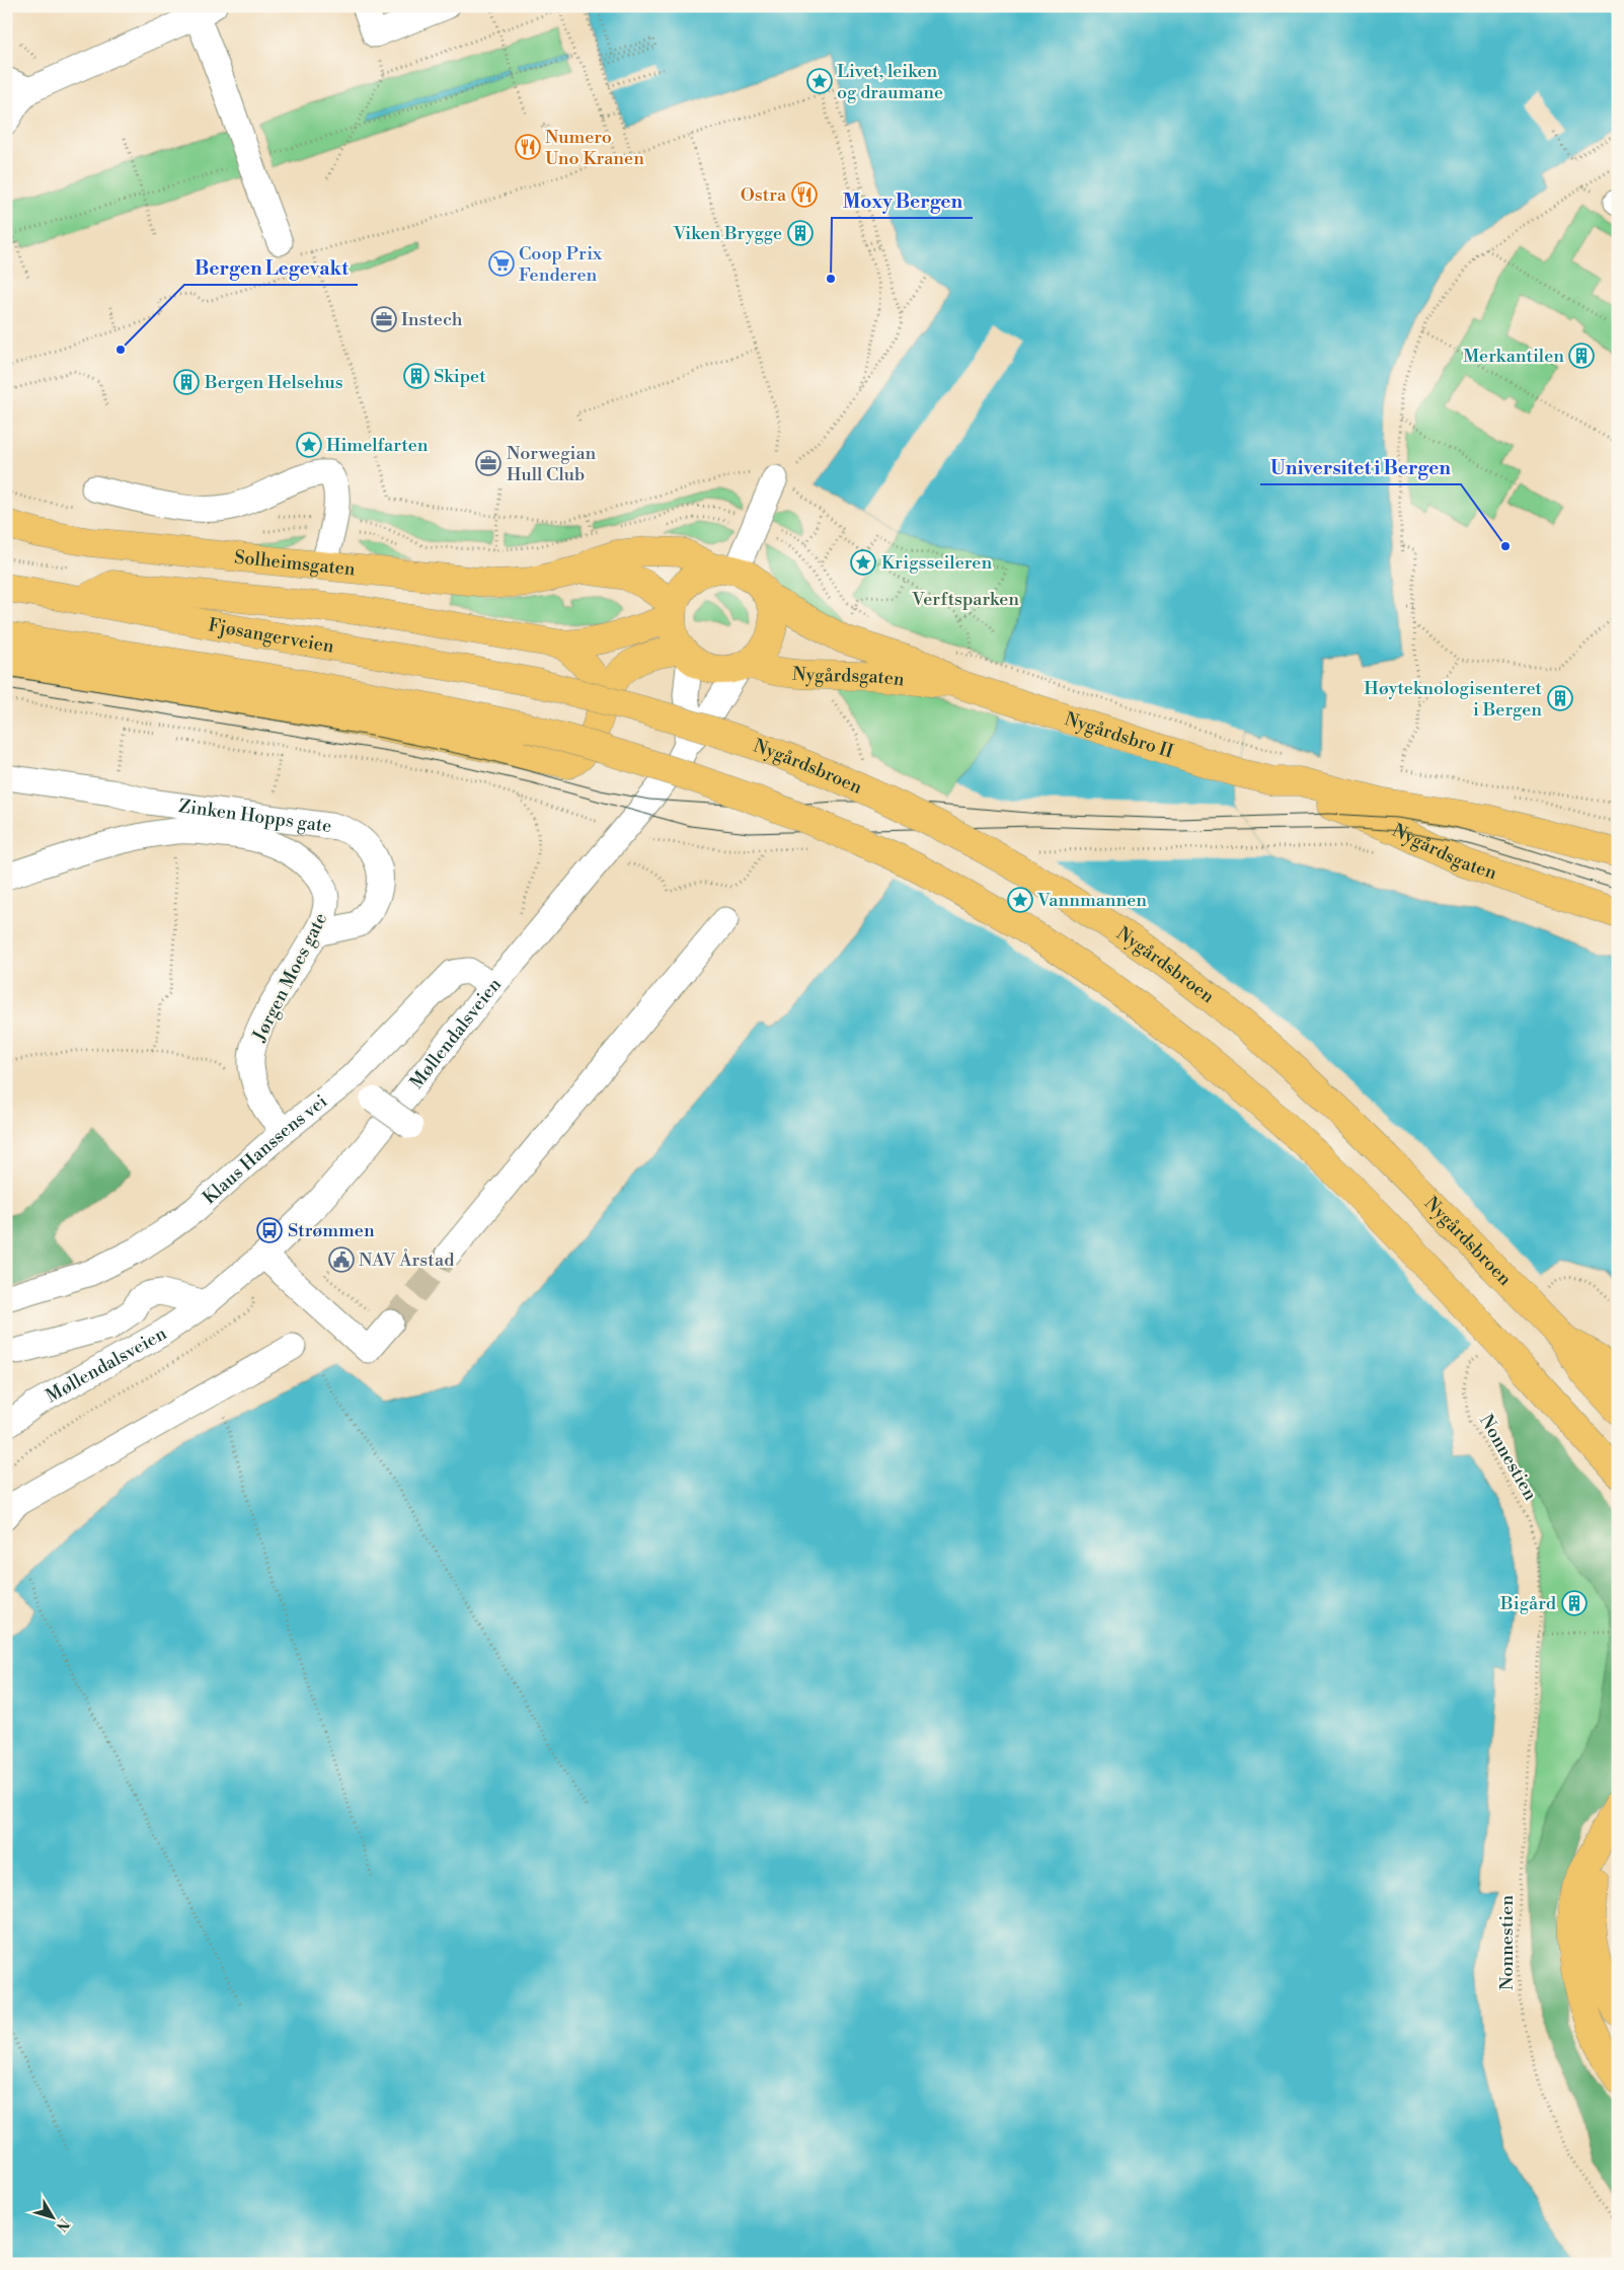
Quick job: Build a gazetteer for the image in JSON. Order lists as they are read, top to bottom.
{
  "streets": {
    "main road": [
      "Solheimsgaten",
      "Fjøsangerveien",
      "Nygårdsgaten",
      "Nygårdsbro II",
      "Nygårdsbroen"
    ],
    "street": [
      "Zinken Hopps gate",
      "Jørgen Moes gate",
      "Møllendalsveien",
      "Klaus Hanssens vei"
    ],
    "path": ["Nonnestien"]
  },
  "crossings": [
    ["Solheimsgaten", "Nygårdsgaten"],
    ["Solheimsgaten", "Møllendalsveien"],
    ["Fjøsangerveien", "Nygårdsbroen"],
    ["Nygårdsgaten", "Nygårdsbro II"],
    ["Nygårdsgaten", "Møllendalsveien"],
    ["Zinken Hopps gate", "Jørgen Moes gate"],
    ["Jørgen Moes gate", "Klaus Hanssens vei"],
    ["Møllendalsveien", "Klaus Hanssens vei"]
  ],
  "parks": ["Verftsparken"],
  "places": {
    "place": [
      "Livet, leiken og draumane",
      "Himelfarten",
      "Krigsseileren",
      "Vannmannen"
    ],
    "restaurant": ["Numero Uno Kranen", "Ostra"],
    "building": [
      "Viken Brygge",
      "Merkantilen",
      "Skipet",
      "Bergen Helsehus",
      "Høyteknologisenteret i Bergen",
      "Bigård"
    ],
    "supermarket": ["Coop Prix Fenderen"],
    "other": ["Moxy Bergen", "Bergen Legevakt", "Universitet i Bergen"],
    "office": ["Instech", "Norwegian Hull Club"],
    "bus stop": ["Strømmen"],
    "public building": ["NAV Årstad"]
  },
  "north": "bottom right"
}
